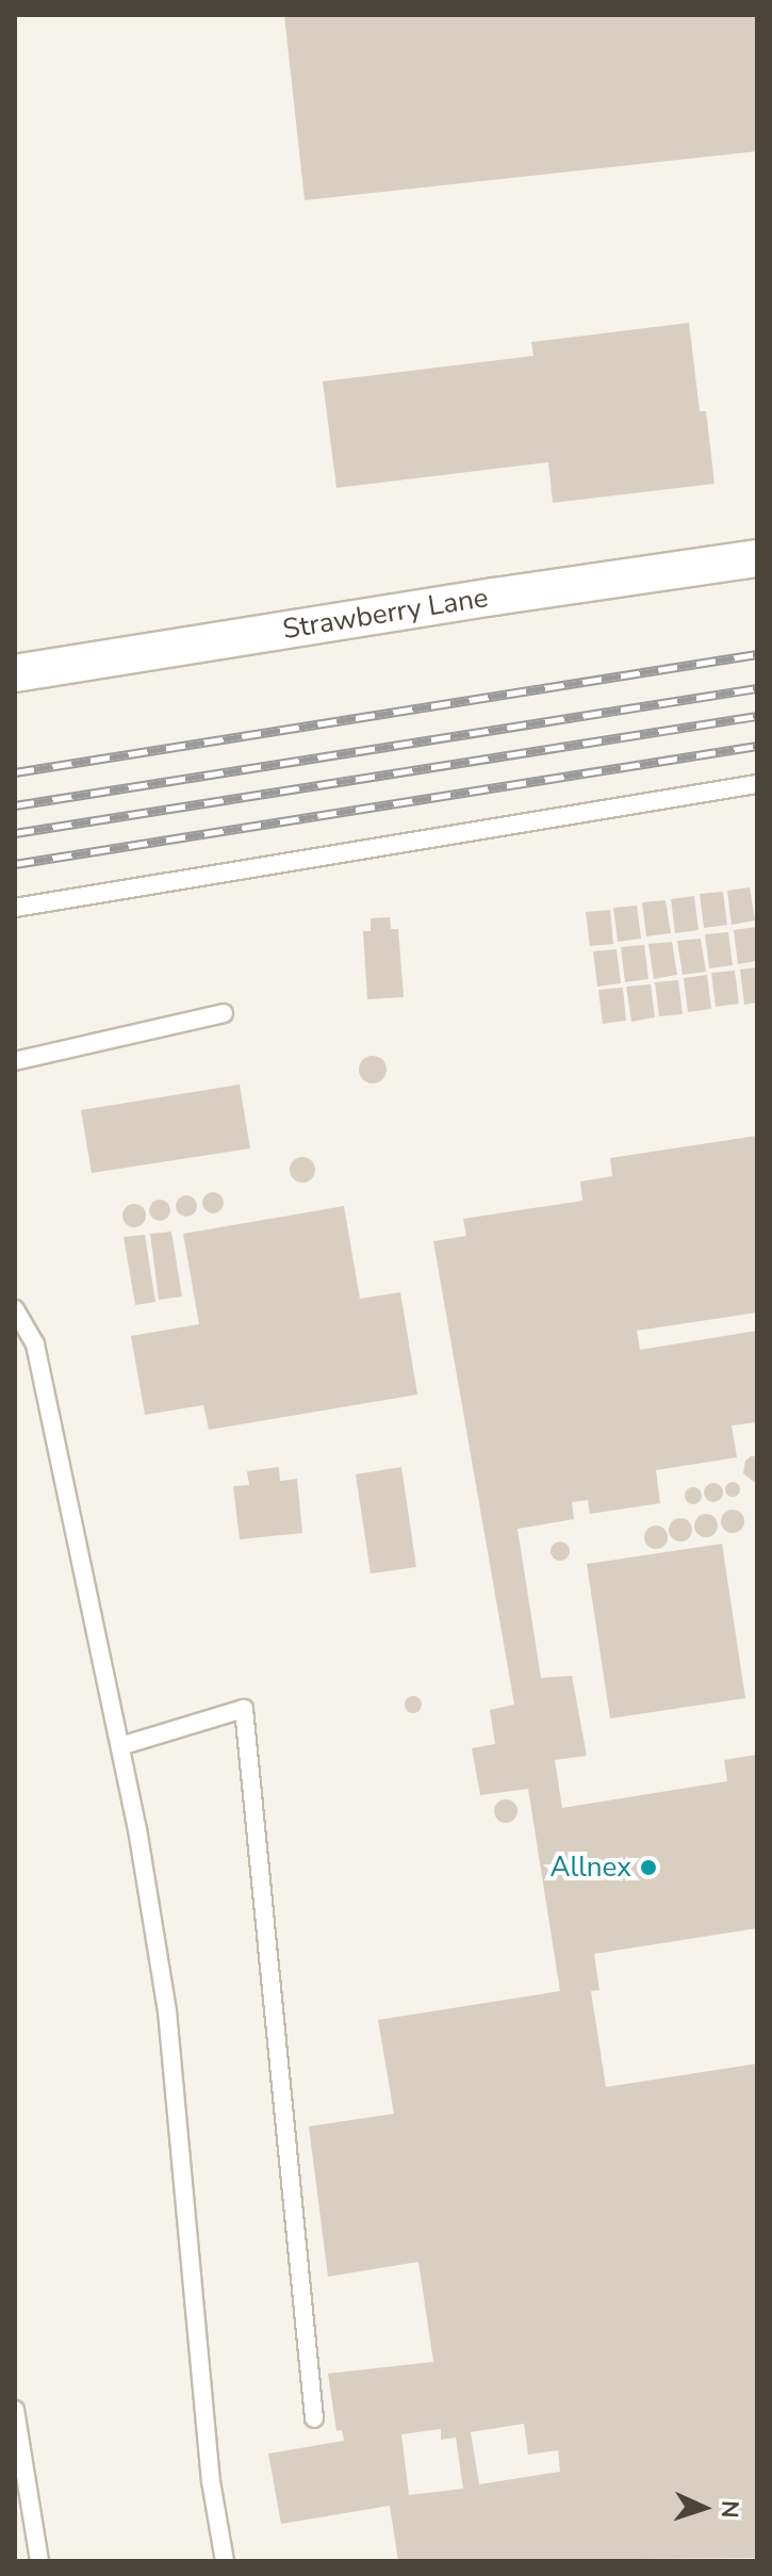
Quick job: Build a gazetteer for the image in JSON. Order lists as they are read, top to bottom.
{
  "streets": {
    "street": ["Strawberry Lane"]
  },
  "places": ["Allnex"],
  "north": "right"
}
